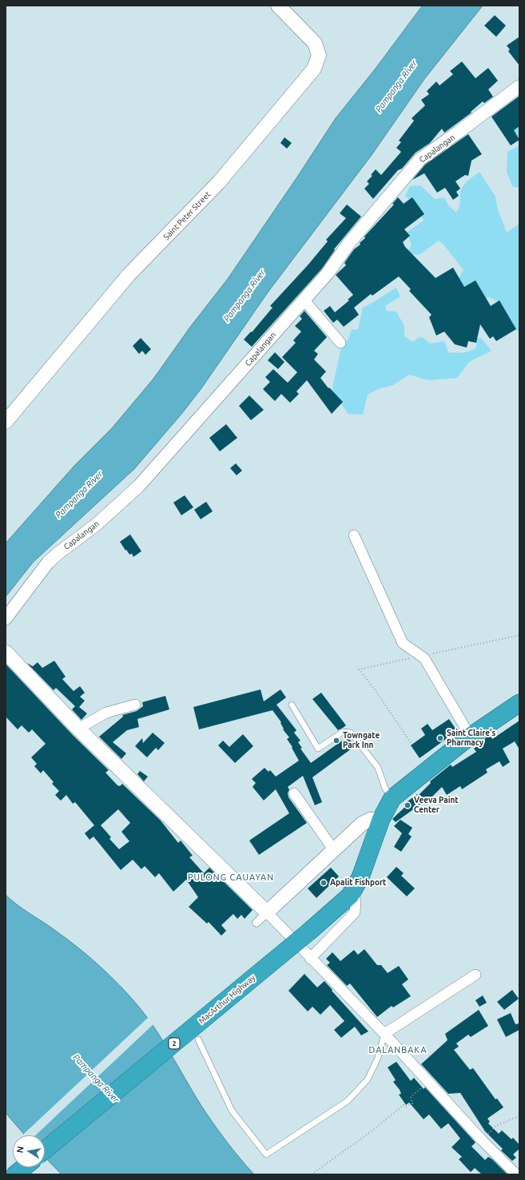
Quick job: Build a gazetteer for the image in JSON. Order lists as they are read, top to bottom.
{
  "streets": {
    "highway": ["MacArthur Highway", "2"],
    "main road": ["Saint Peter Street"],
    "street": ["Capalangan"]
  },
  "districts": ["PULONG CAUAYAN", "DALANBAKA"],
  "water": ["Pampanga River"],
  "places": [
    "Saint Claire's Pharmacy",
    "Towngate Park Inn",
    "Veeva Paint Center",
    "Apalit Fishport"
  ],
  "north": "left"
}
